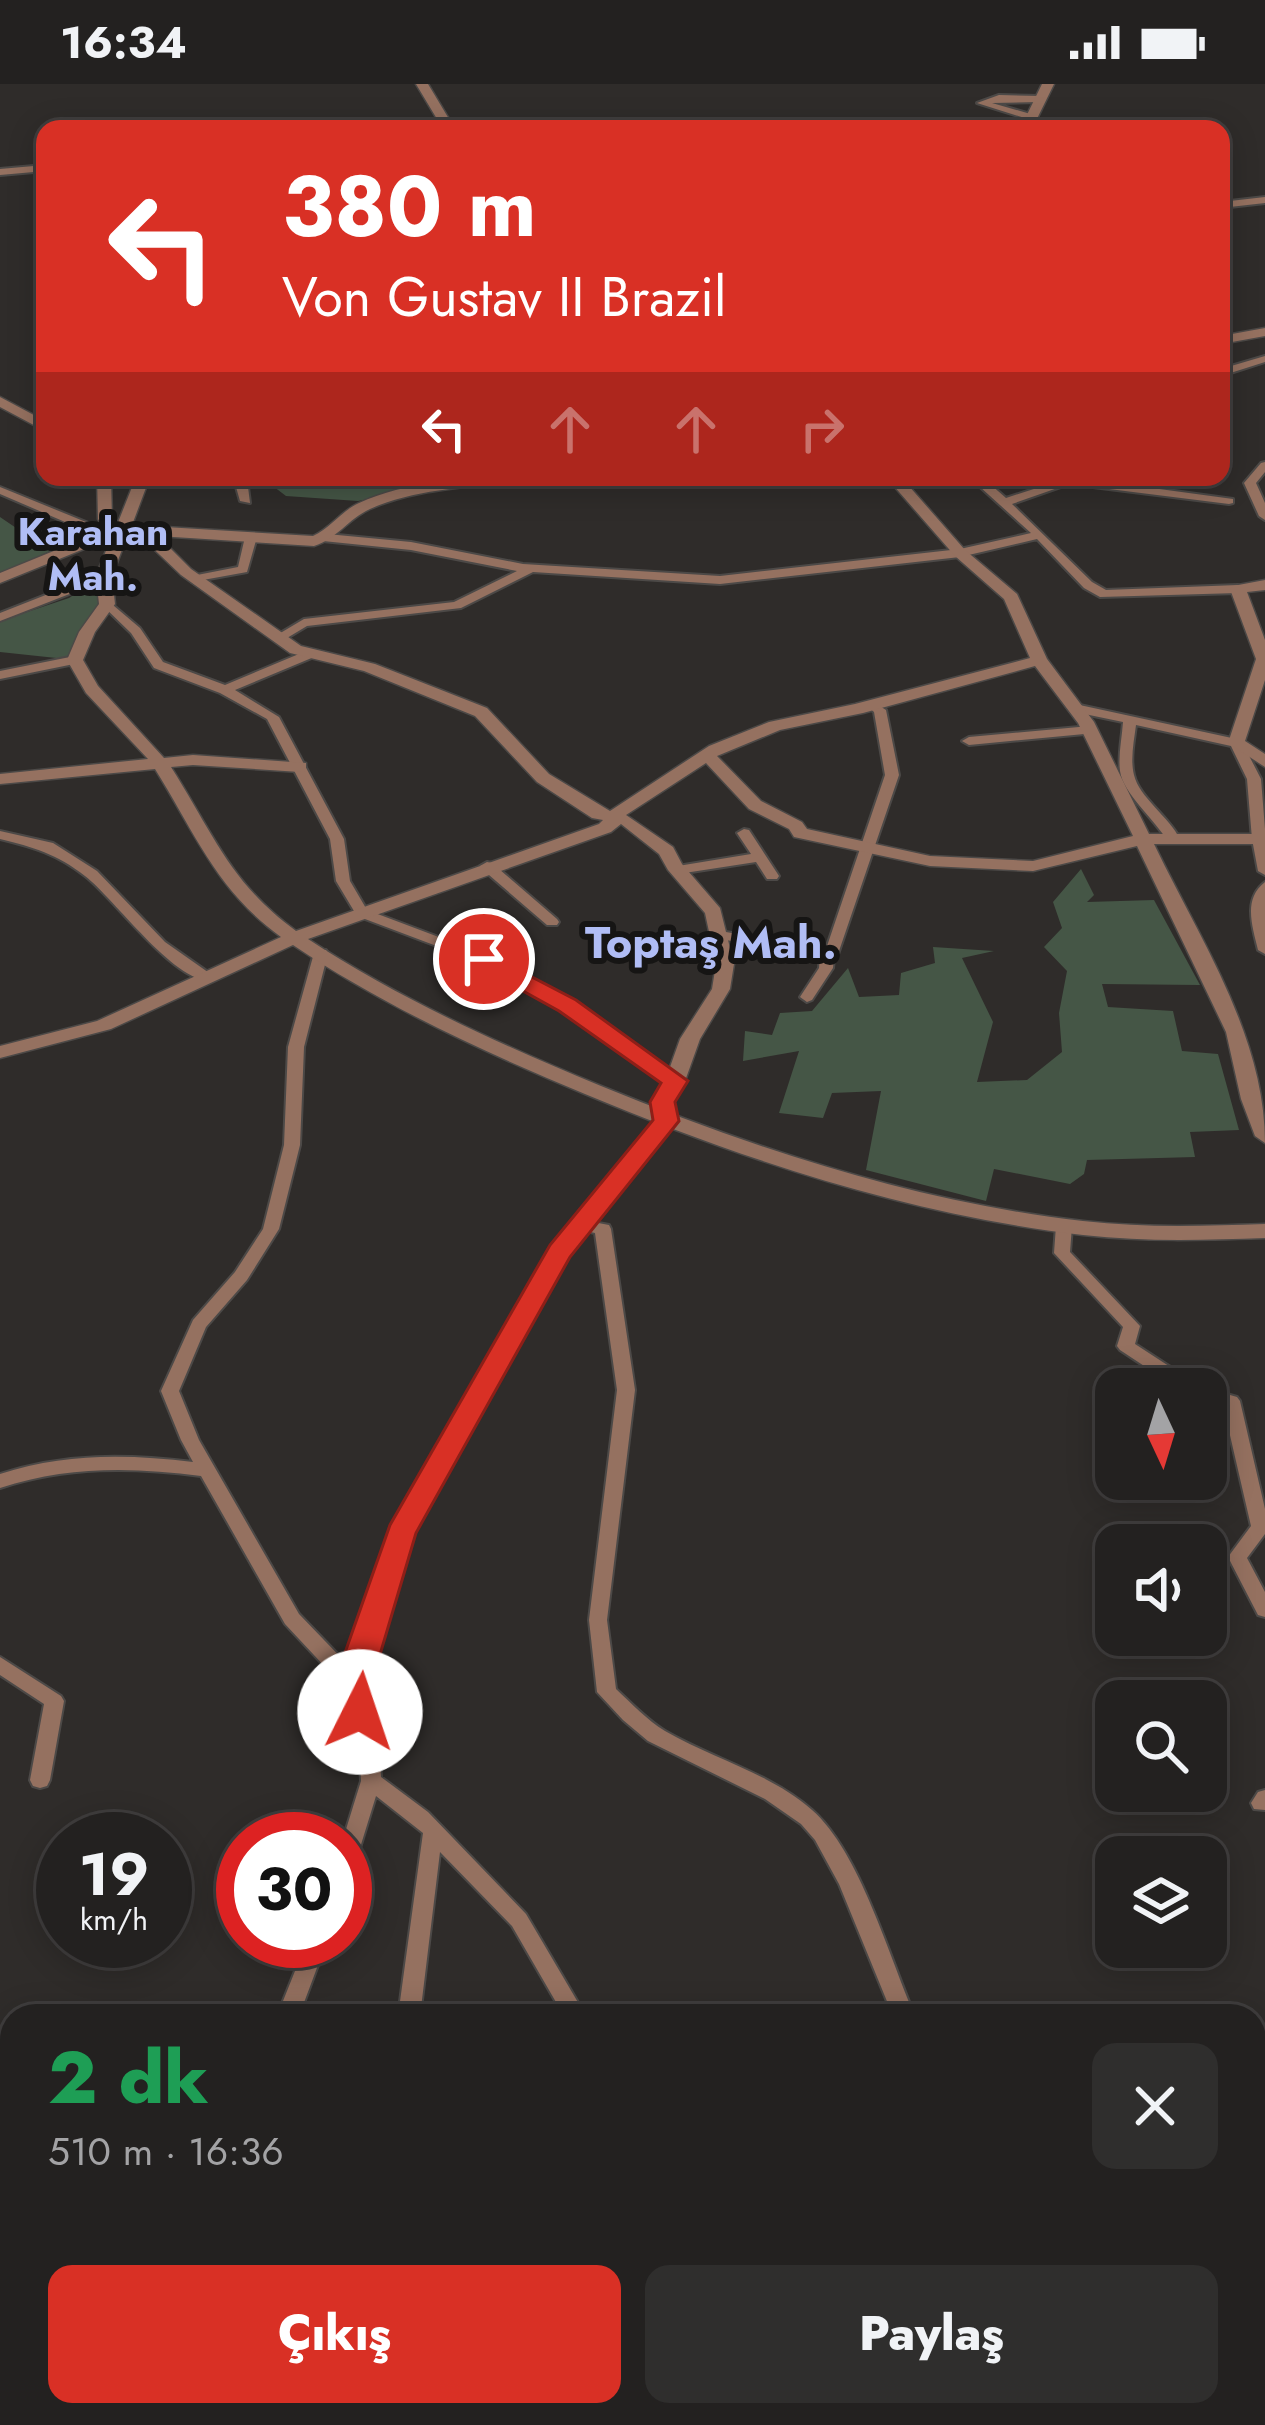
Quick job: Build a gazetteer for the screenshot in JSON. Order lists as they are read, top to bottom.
{
  "districts": ["Karahan Mah.", "Toptaş Mah."],
  "north": "bottom",
  "page": {
    "status": "16:34",
    "turn": ["380 m", "Von Gustav II Brazil"],
    "speed": "19 km/h",
    "limit": "30",
    "heading": ["2 dk", "510 m · 16:36"],
    "buttons": ["Çıkış", "Paylaş"]
  }
}
